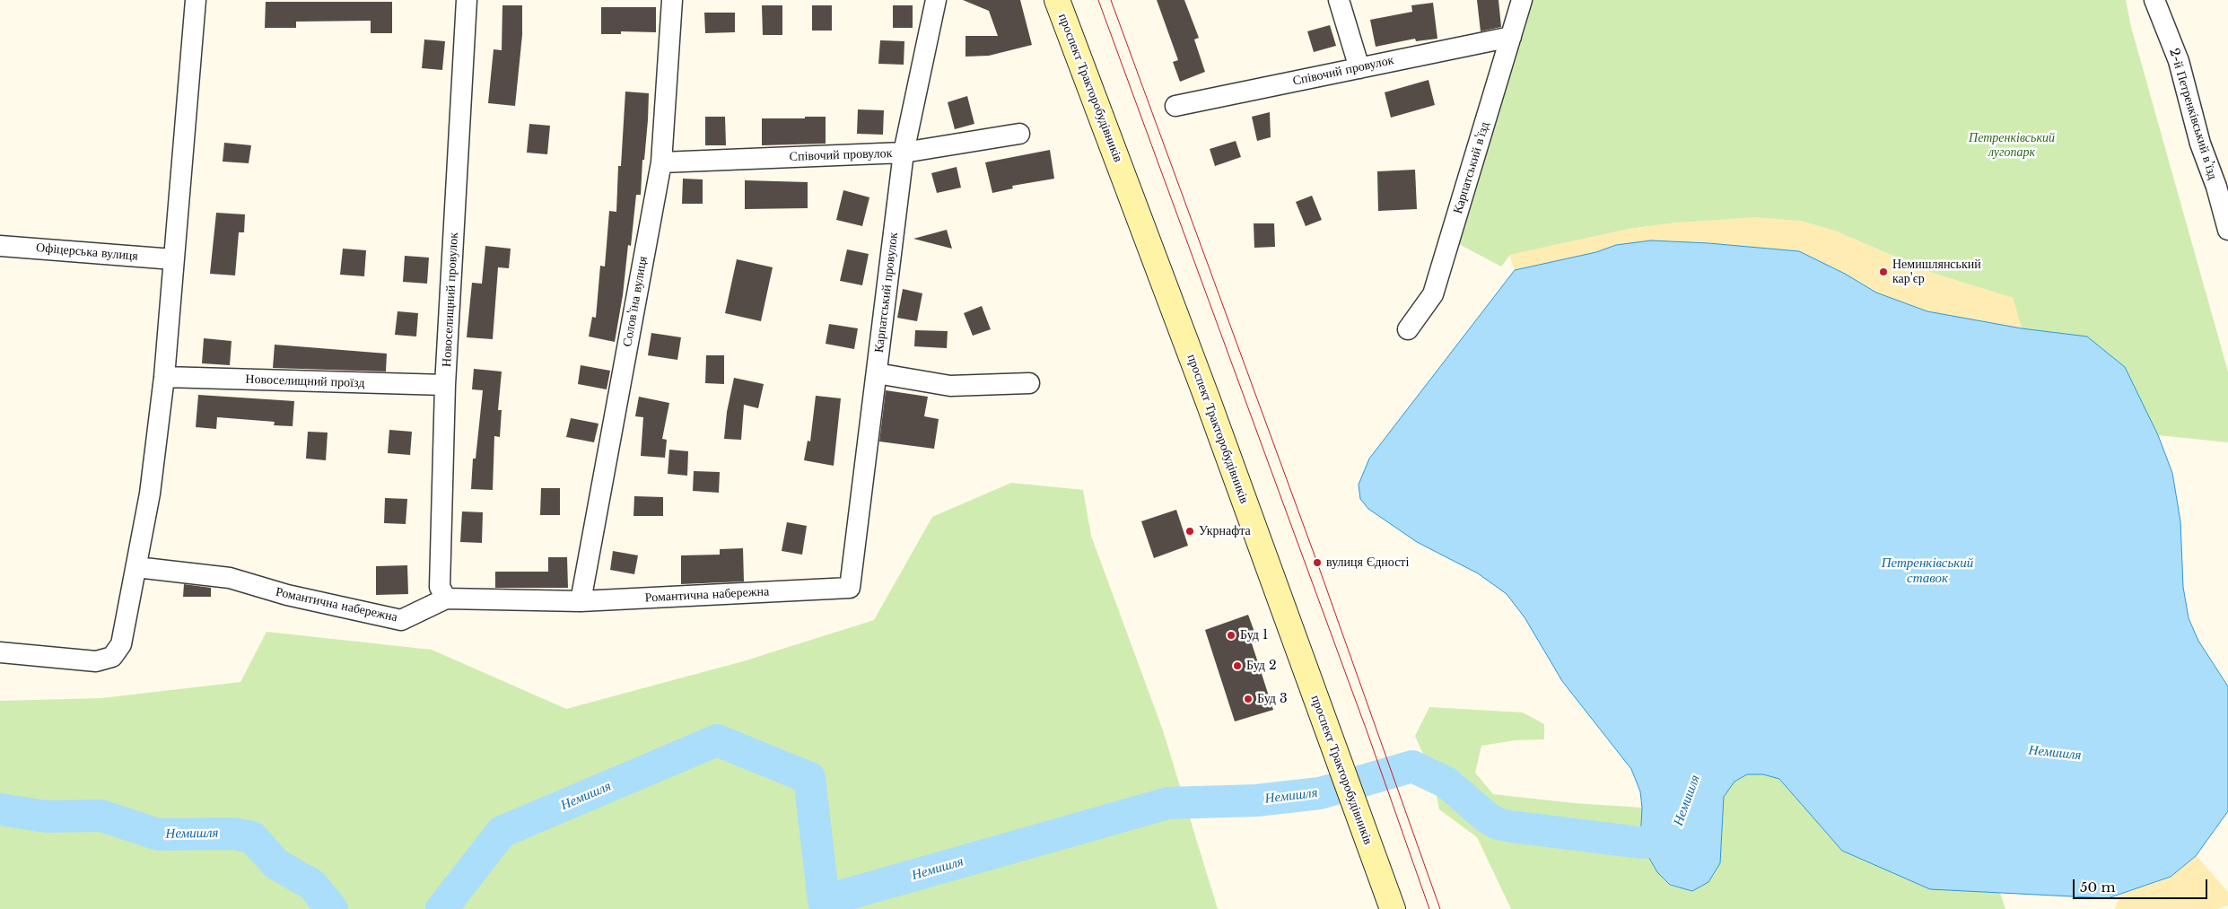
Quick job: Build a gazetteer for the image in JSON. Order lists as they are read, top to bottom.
{
  "streets": {
    "main road": ["проспект Тракторобудівників"],
    "street": [
      "Співочий провулок",
      "2-й Петренківський в’їзд",
      "Карпатський в'їзд",
      "Офіцерська вулиця",
      "Карпатський провулок",
      "Новоселищний провулок",
      "Солов'їна вулиця",
      "Новоселищний проїзд",
      "Романтична набережна"
    ]
  },
  "crossings": [
    ["Співочий провулок", "Карпатський в'їзд"],
    ["Співочий провулок", "Карпатський провулок"],
    ["Співочий провулок", "Солов'їна вулиця"],
    ["Карпатський провулок", "Романтична набережна"],
    ["Новоселищний провулок", "Новоселищний проїзд"],
    ["Новоселищний провулок", "Романтична набережна"],
    ["Солов'їна вулиця", "Романтична набережна"]
  ],
  "water": ["Петренківський ставок", "Немишля"],
  "parks": ["Петренківський лугопарк"],
  "places": [
    "Немишлянський кар'єр",
    "Укрнафта",
    "вулиця Єдності",
    "Буд 1",
    "Буд 2",
    "Буд 3"
  ],
  "scale_bar": "50 m"
}
